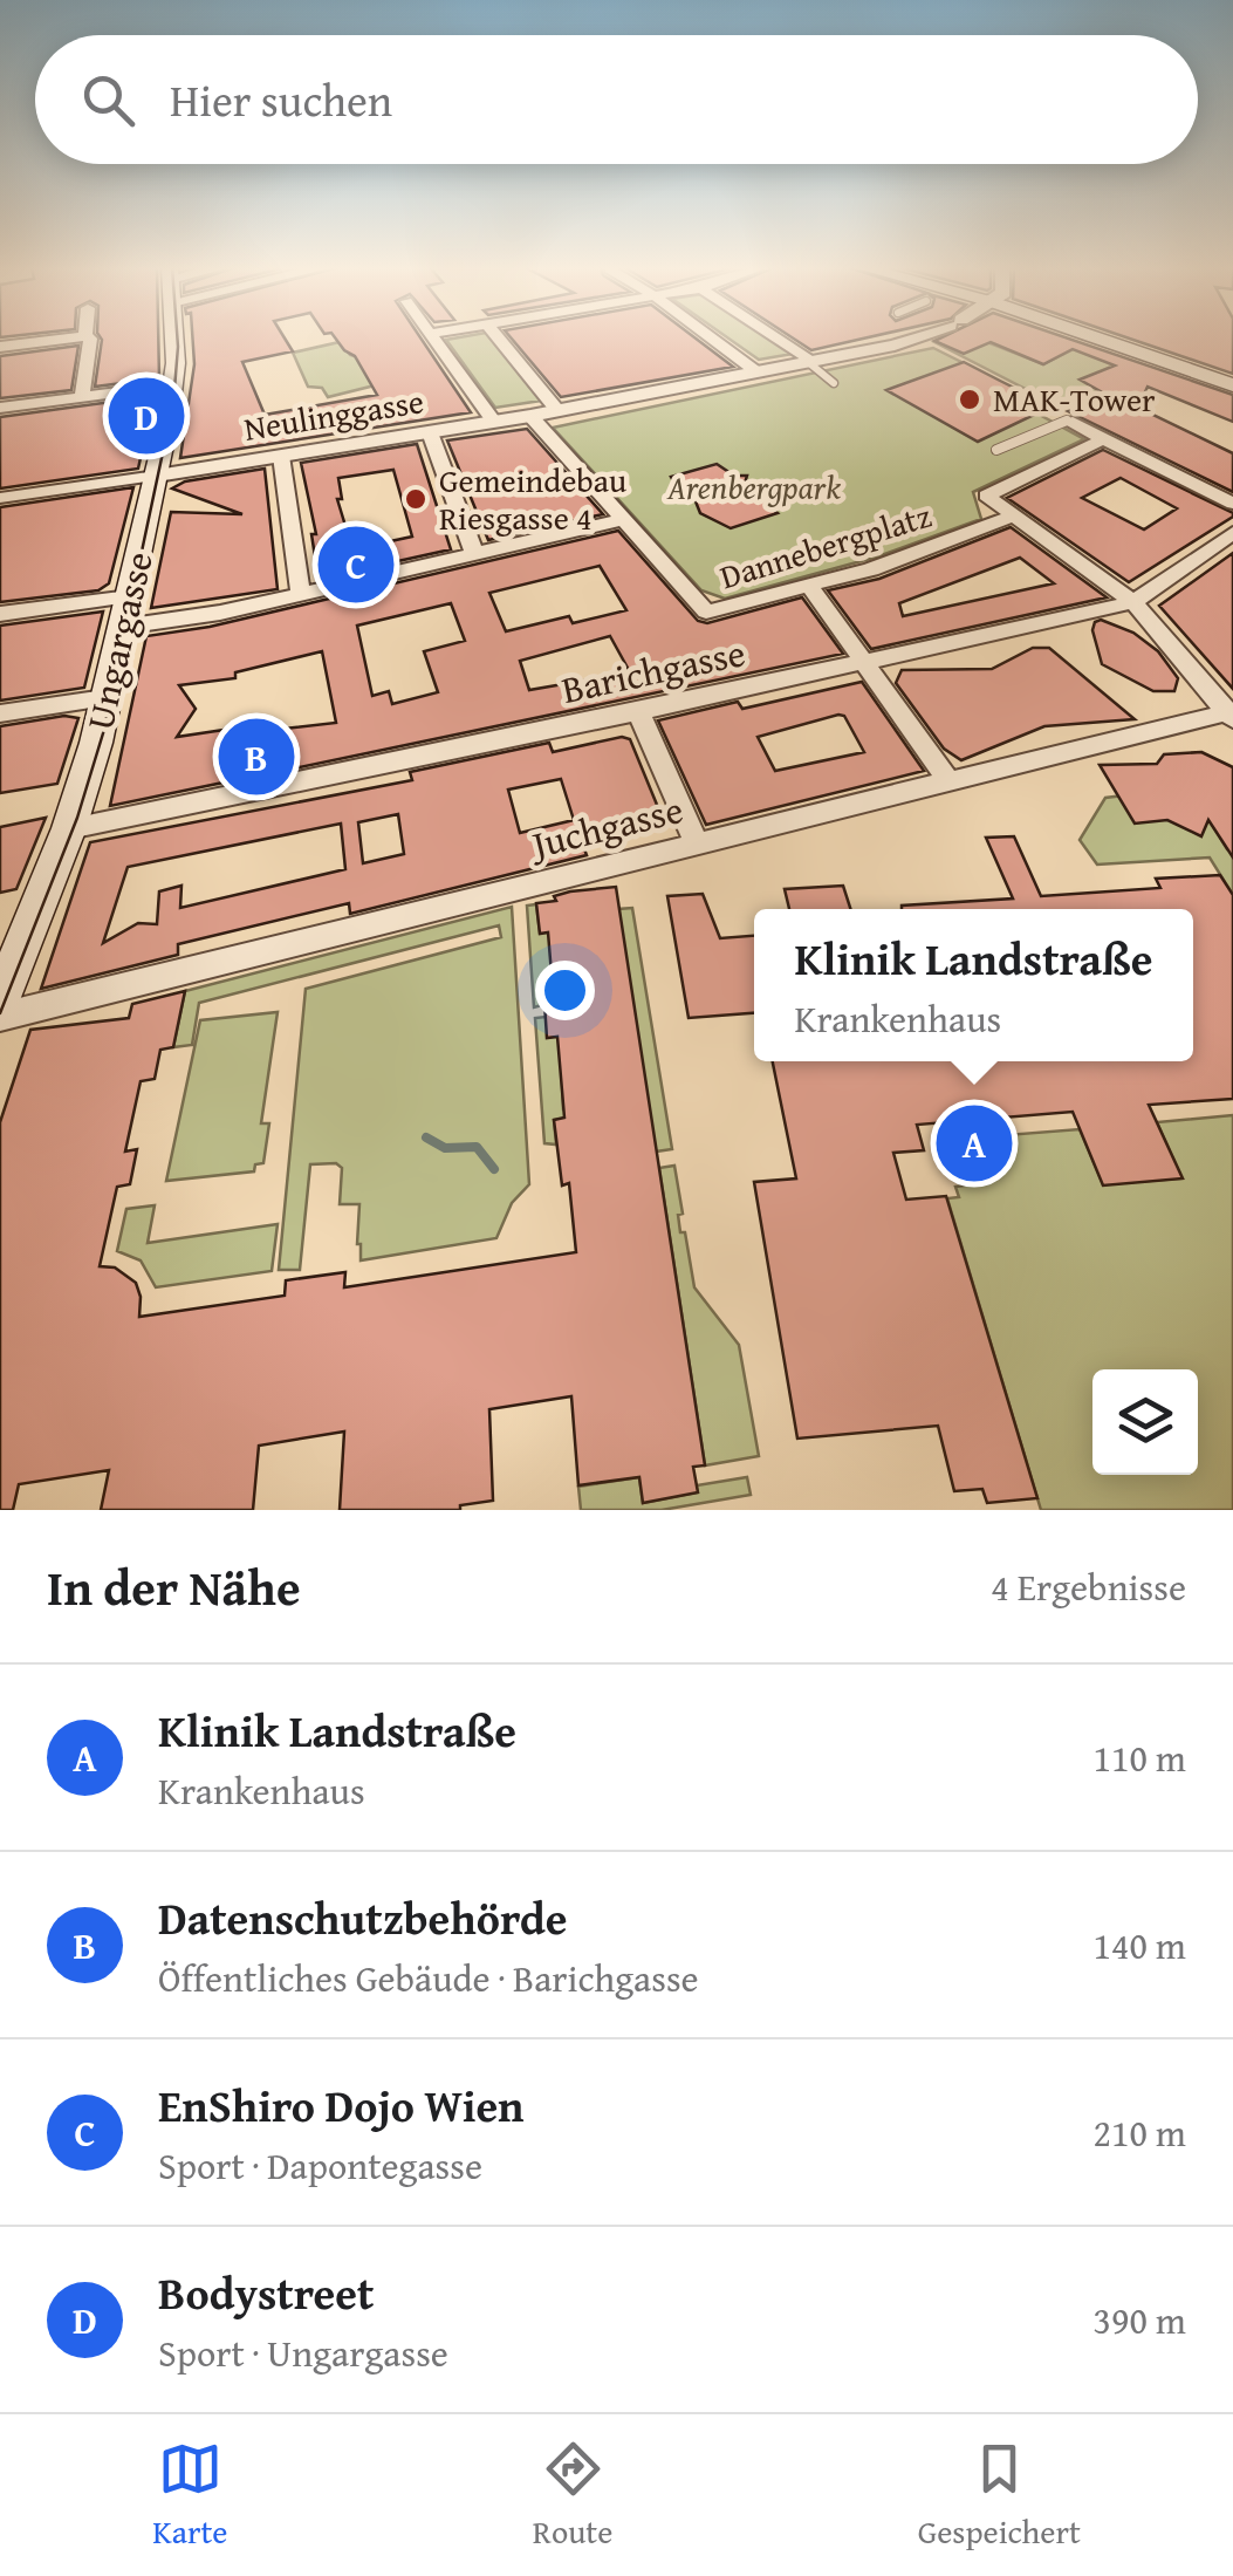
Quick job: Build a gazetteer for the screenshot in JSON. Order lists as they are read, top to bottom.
{
  "streets": {
    "main road": ["Ungargasse"],
    "street": [
      "Neulinggasse",
      "Dannebergplatz",
      "Barichgasse",
      "Juchgasse"
    ]
  },
  "crossings": [
    ["Neulinggasse", "Dannebergplatz"],
    ["Neulinggasse", "Ungargasse"],
    ["Ungargasse", "Barichgasse"]
  ],
  "parks": ["Arenbergpark"],
  "places": ["MAK-Tower", "Gemeindebau Riesgasse 4"],
  "page": {
    "search": "Hier suchen",
    "pins": [
      "D",
      "C",
      "B",
      "A"
    ],
    "popup": ["Klinik Landstraße", "Krankenhaus"],
    "heading": ["In der Nähe", "4 Ergebnisse"],
    "list": [
      {
        "mark": "A",
        "name": "Klinik Landstraße",
        "note": "Krankenhaus",
        "value": "110 m"
      },
      {
        "mark": "B",
        "name": "Datenschutzbehörde",
        "note": "Öffentliches Gebäude · Barichgasse",
        "value": "140 m"
      },
      {
        "mark": "C",
        "name": "EnShiro Dojo Wien",
        "note": "Sport · Dapontegasse",
        "value": "210 m"
      },
      {
        "mark": "D",
        "name": "Bodystreet",
        "note": "Sport · Ungargasse",
        "value": "390 m"
      }
    ],
    "nav": ["Karte", "Route", "Gespeichert"]
  }
}
